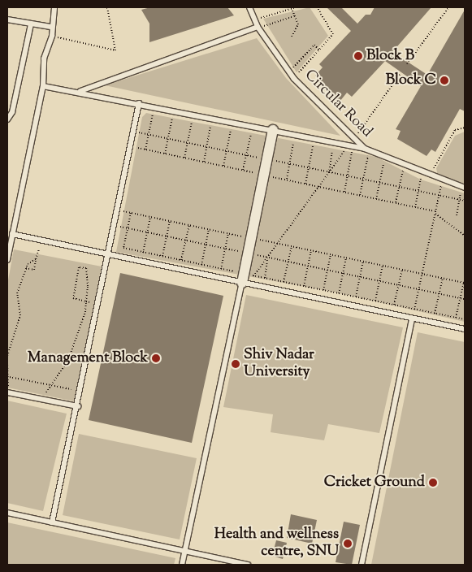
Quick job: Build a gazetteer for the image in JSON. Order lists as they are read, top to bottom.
{
  "streets": {
    "lane": ["Circular Road"]
  },
  "places": [
    "Block B",
    "Block C",
    "Management Block",
    "Shiv Nadar University",
    "Cricket Ground",
    "Health and wellness centre, SNU"
  ]
}
